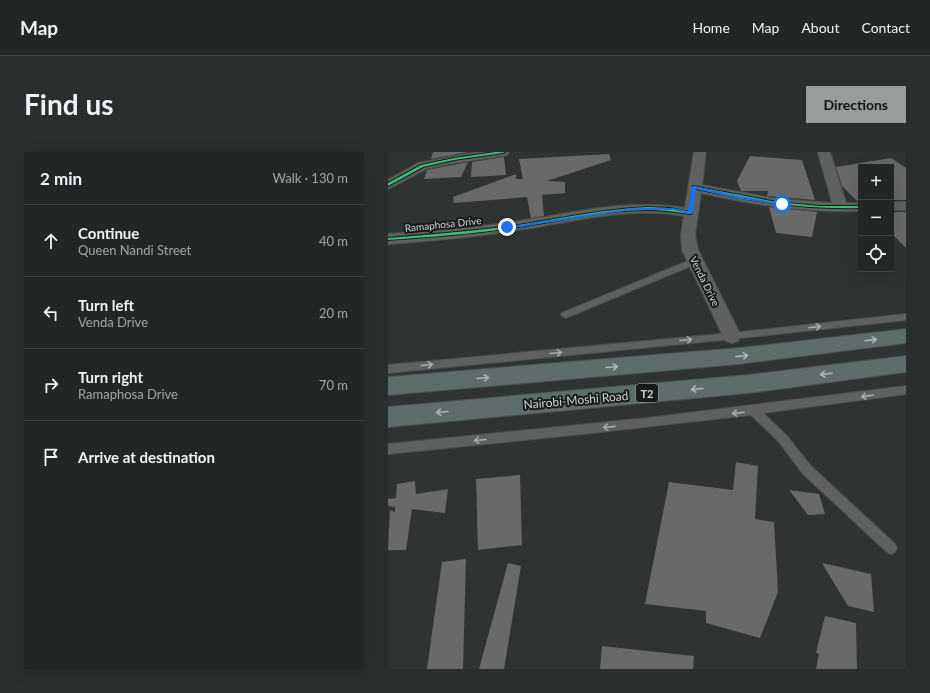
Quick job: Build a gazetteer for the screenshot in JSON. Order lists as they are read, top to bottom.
{
  "streets": {
    "highway": ["T2", "Nairobi-Moshi Road"],
    "street": ["Ramaphosa Drive", "Venda Drive"]
  },
  "crossings": [
    ["Ramaphosa Drive", "Venda Drive"]
  ],
  "page": {
    "header": "Map",
    "nav": [
      "Home",
      "Map",
      "About",
      "Contact"
    ],
    "buttons": "Directions",
    "title": "Find us",
    "heading": ["2 min", "Walk · 130 m"],
    "map_buttons": ["+", "−"],
    "list": [
      ["Continue", "Queen Nandi Street", "40 m"],
      ["Turn left", "Venda Drive", "20 m"],
      ["Turn right", "Ramaphosa Drive", "70 m"],
      "Arrive at destination"
    ]
  }
}
